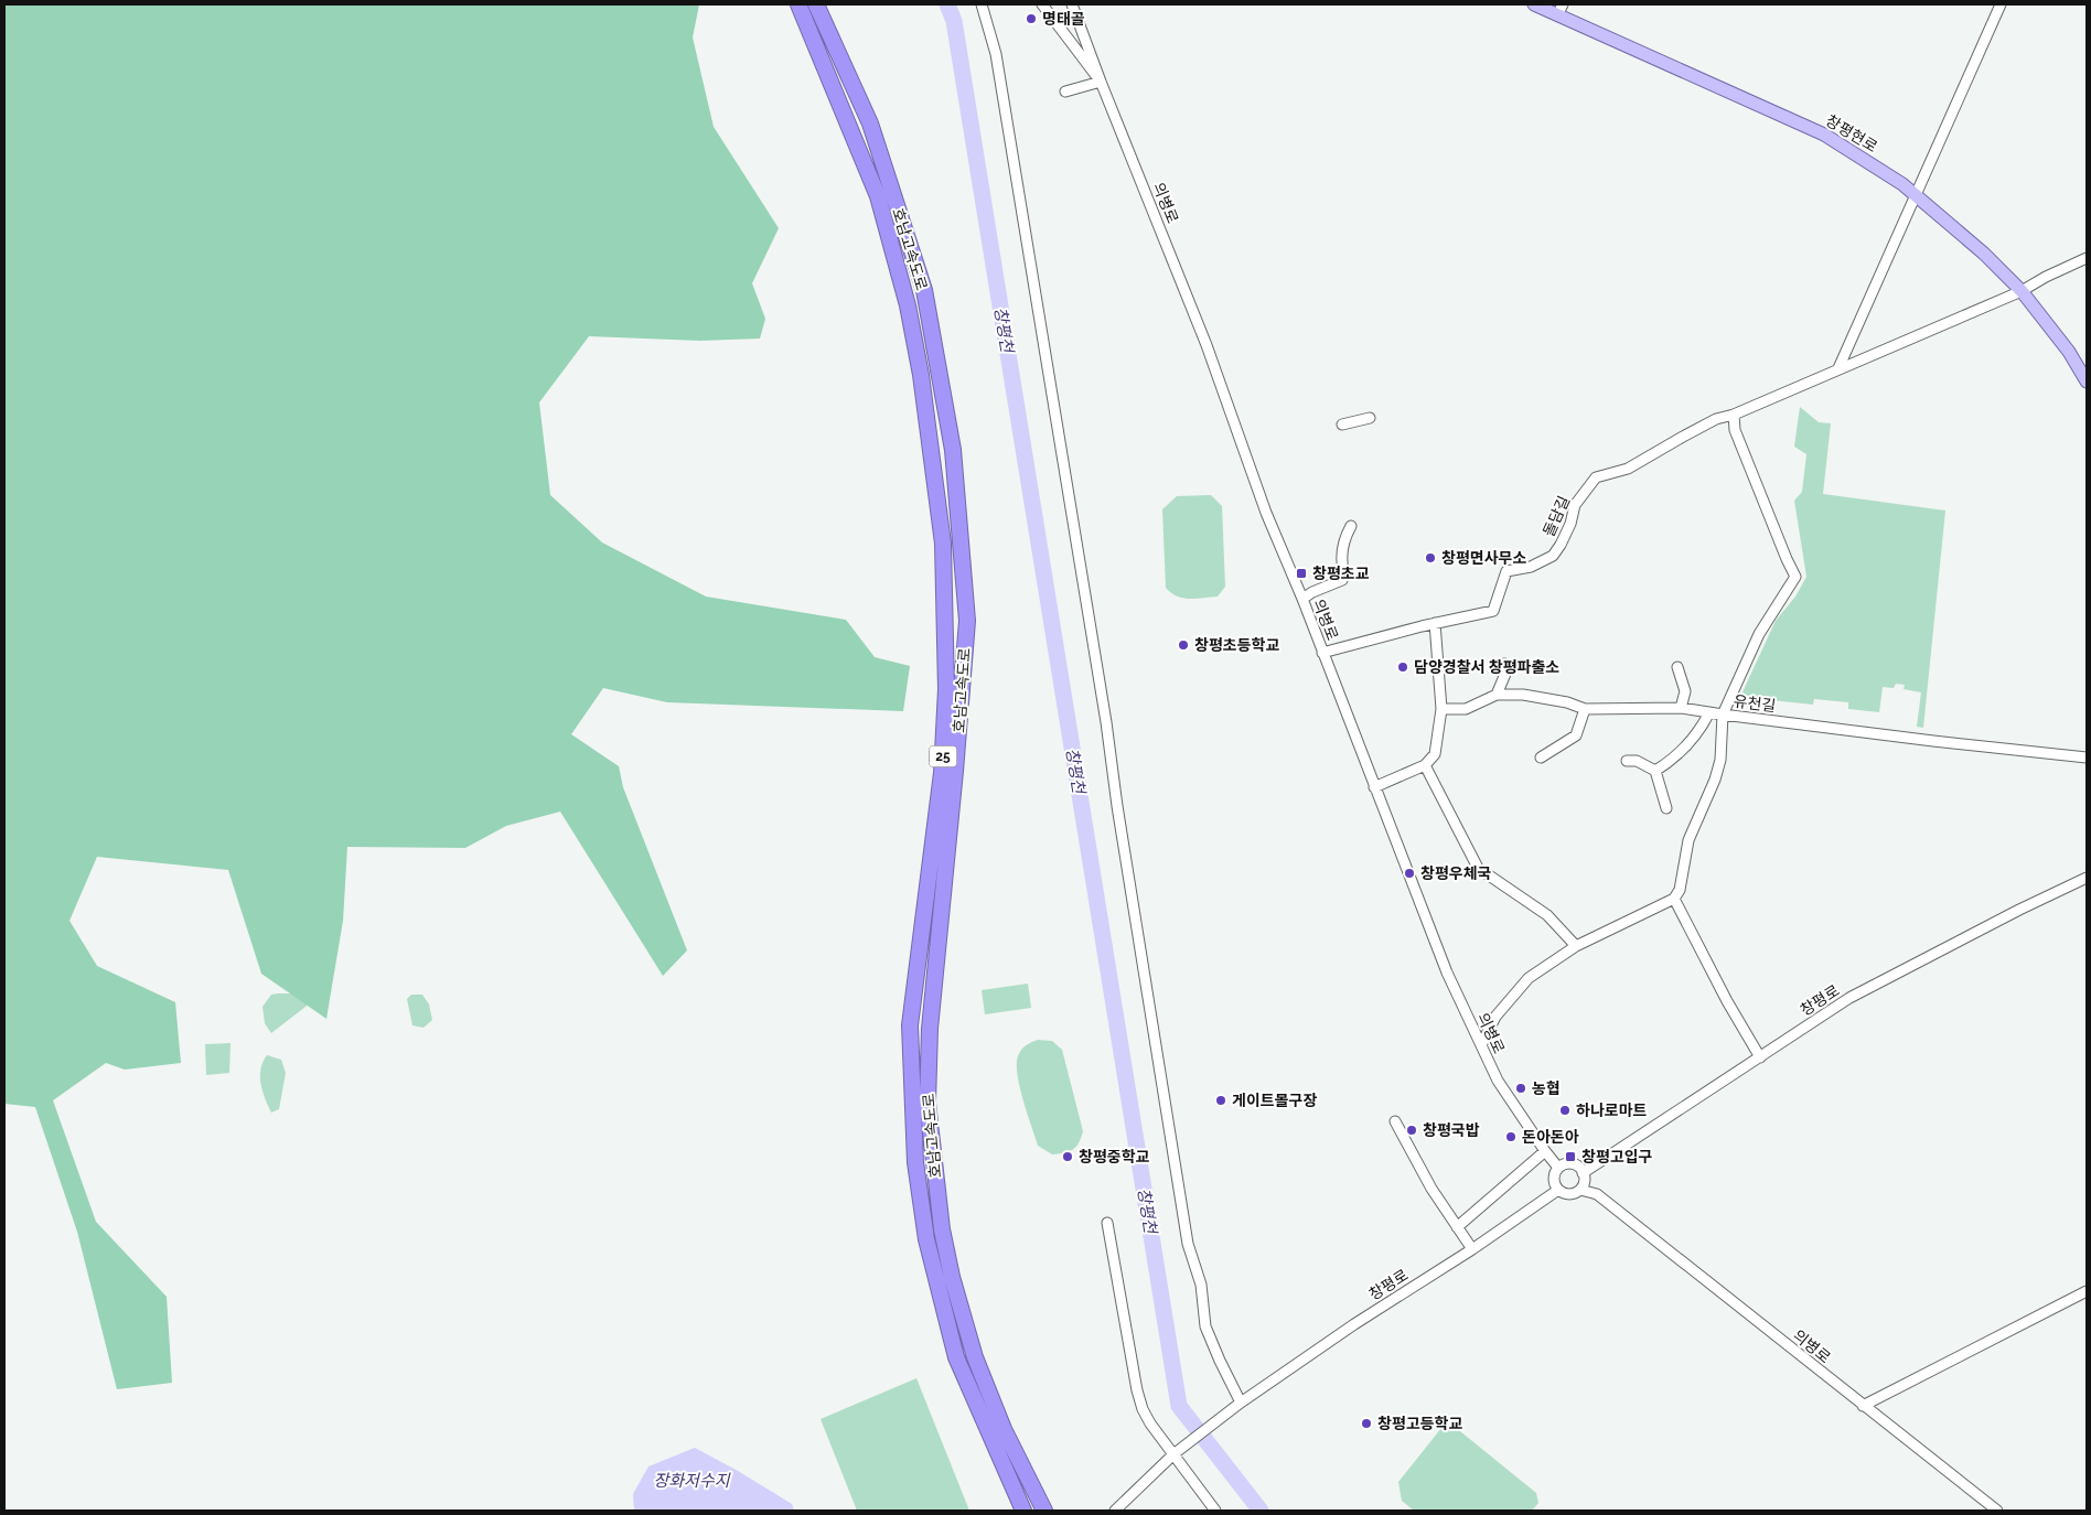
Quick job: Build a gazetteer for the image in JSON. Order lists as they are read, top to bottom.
{
  "streets": {
    "highway": ["호남고속도로", "25"],
    "main road": ["창평현로"],
    "street": [
      "의병로",
      "돌담길",
      "유천길",
      "창평로"
    ]
  },
  "crossings": [
    ["의병로", "돌담길"],
    ["의병로", "창평로"]
  ],
  "water": ["창평천", "장화저수지"],
  "places": {
    "other": [
      "명태골",
      "창평면사무소",
      "창평초등학교",
      "담양경찰서 창평파출소",
      "창평우체국",
      "농협",
      "게이트볼구장",
      "하나로마트",
      "창평국밥",
      "돈아돈아",
      "창평중학교",
      "창평고등학교"
    ],
    "transit": ["창평초교", "창평고입구"]
  }
}
